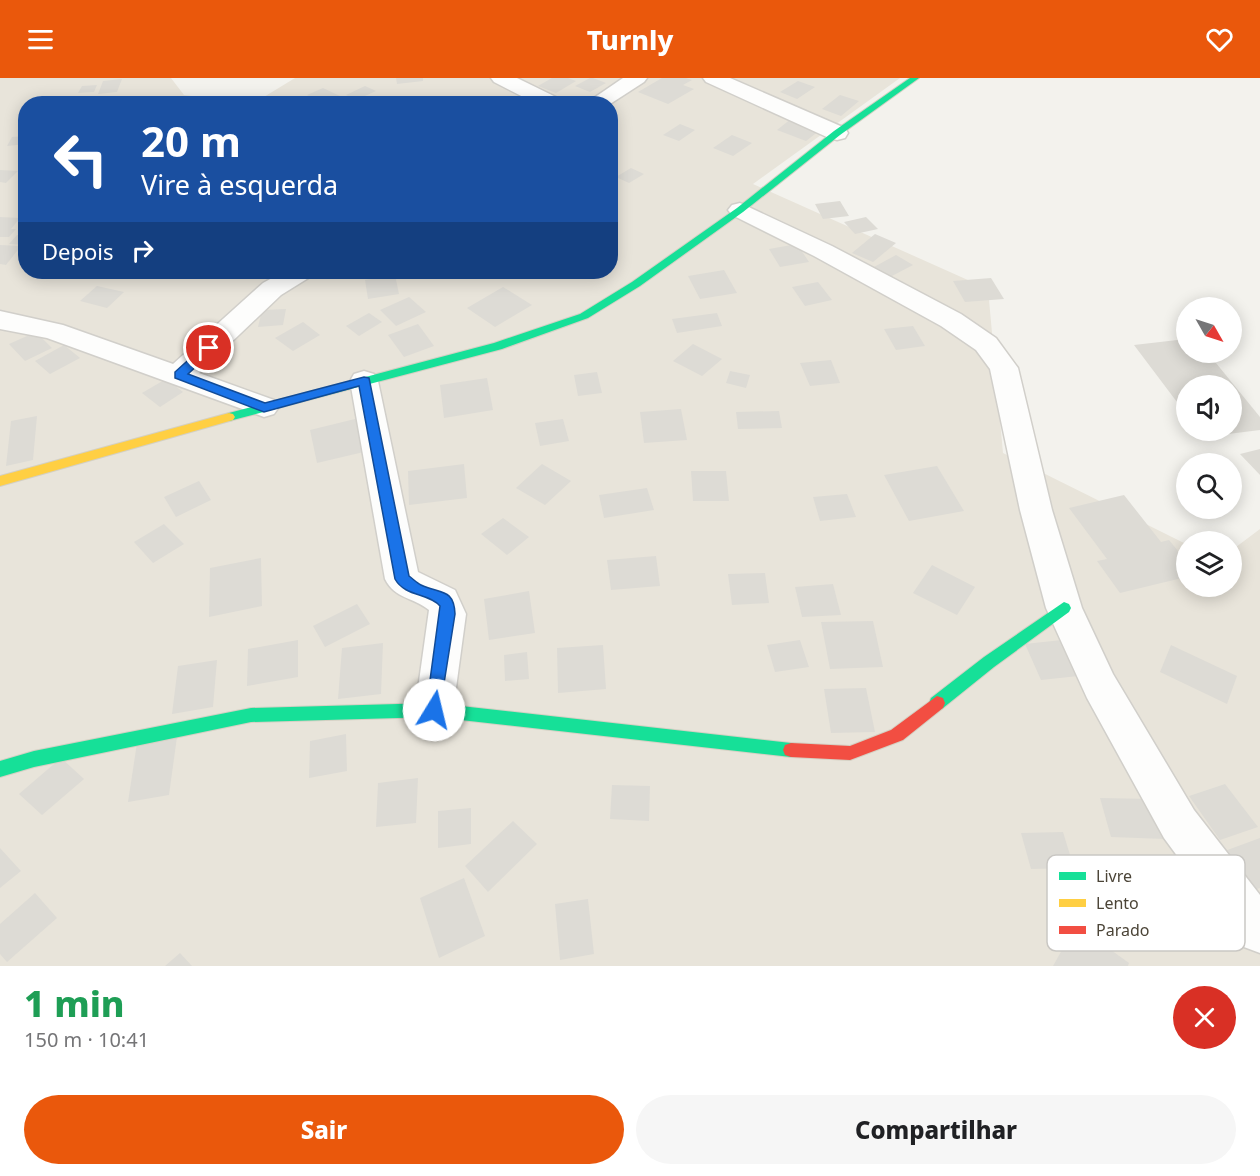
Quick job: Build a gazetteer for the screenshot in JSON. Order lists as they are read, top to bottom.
{
  "legend": ["Livre", "Lento", "Parado"],
  "north": "bottom right",
  "page": {
    "header": "Turnly",
    "turn": ["20 m", "Vire à esquerda"],
    "then": "Depois",
    "heading": ["1 min", "150 m · 10:41"],
    "buttons": ["Sair", "Compartilhar"]
  }
}
